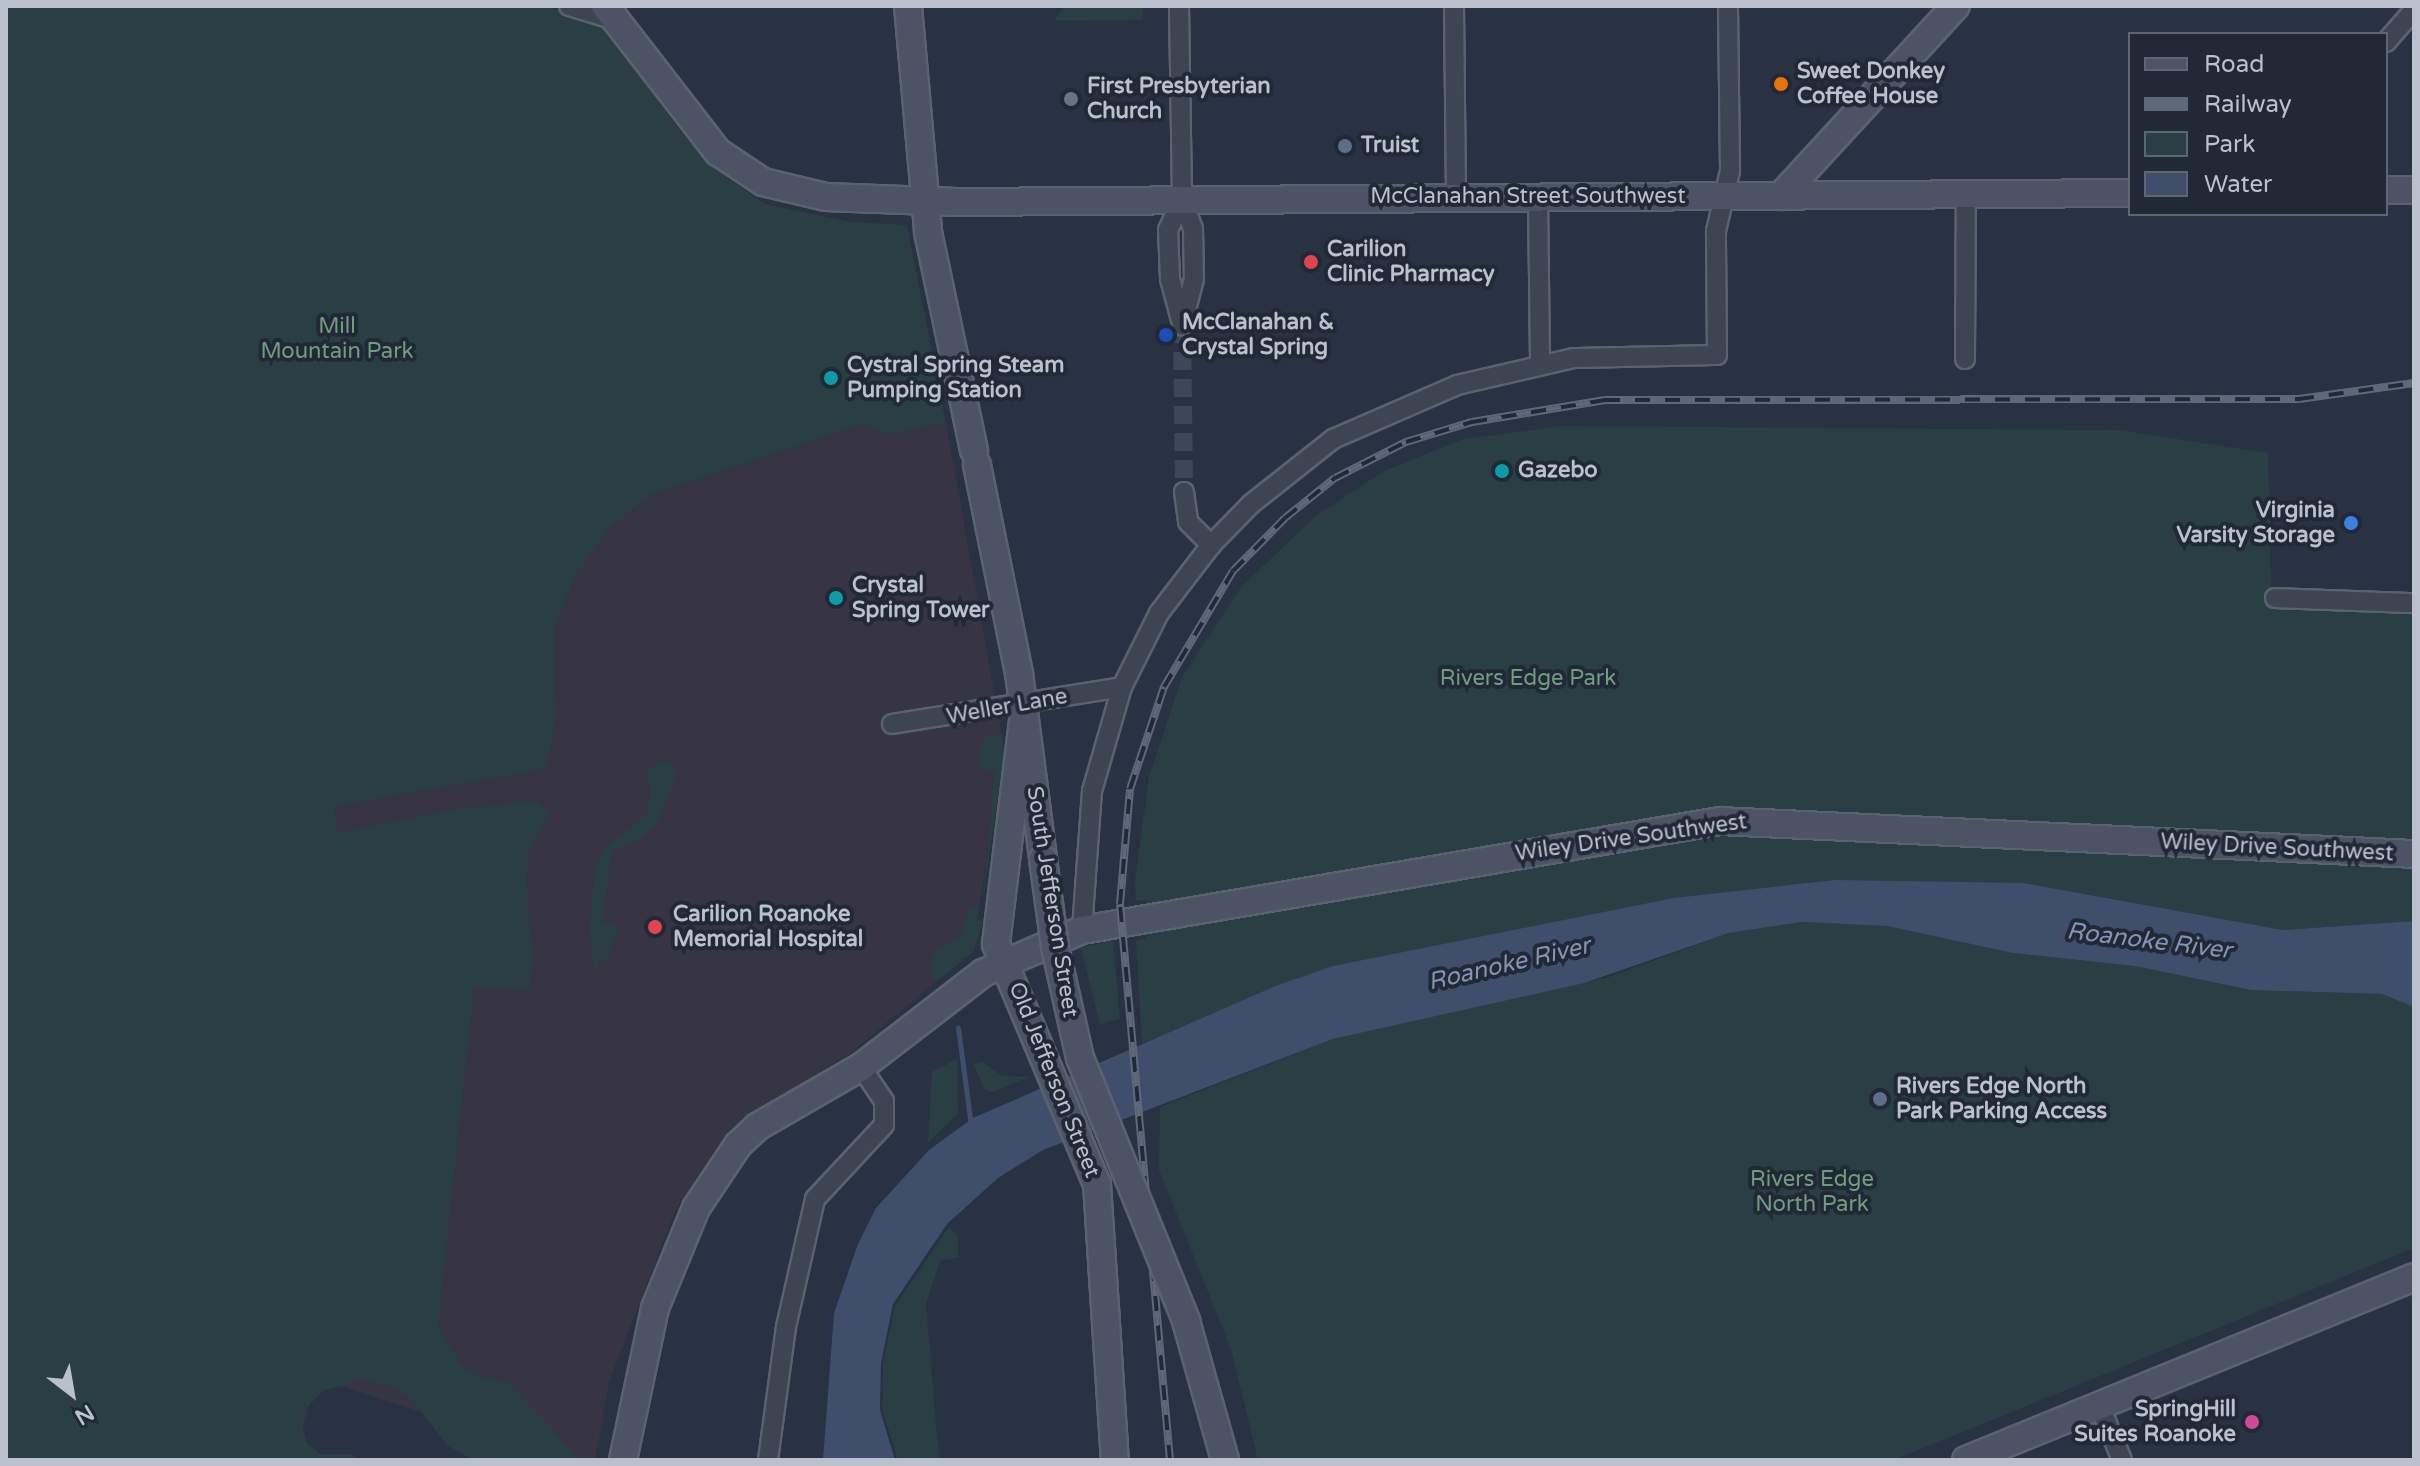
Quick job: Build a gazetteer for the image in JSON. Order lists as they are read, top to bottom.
{
  "streets": {
    "street": [
      "McClanahan Street Southwest",
      "Weller Lane",
      "Wiley Drive Southwest",
      "South Jefferson Street",
      "Old Jefferson Street"
    ]
  },
  "crossings": [
    ["McClanahan Street Southwest", "South Jefferson Street"],
    ["Weller Lane", "South Jefferson Street"],
    ["Weller Lane", "Old Jefferson Street"],
    ["Wiley Drive Southwest", "Old Jefferson Street"],
    ["South Jefferson Street", "Old Jefferson Street"]
  ],
  "water": ["Roanoke River"],
  "parks": ["Mill Mountain Park", "Rivers Edge Park", "Rivers Edge North Park"],
  "places": [
    "Sweet Donkey Coffee House",
    "First Presbyterian Church",
    "Truist",
    "Carilion Clinic Pharmacy",
    "McClanahan & Crystal Spring",
    "Cystral Spring Steam Pumping Station",
    "Gazebo",
    "Virginia Varsity Storage",
    "Crystal Spring Tower",
    "Carilion Roanoke Memorial Hospital",
    "Rivers Edge North Park Parking Access",
    "SpringHill Suites Roanoke"
  ],
  "legend": [
    "Road",
    "Railway",
    "Park",
    "Water"
  ],
  "north": "bottom right"
}
